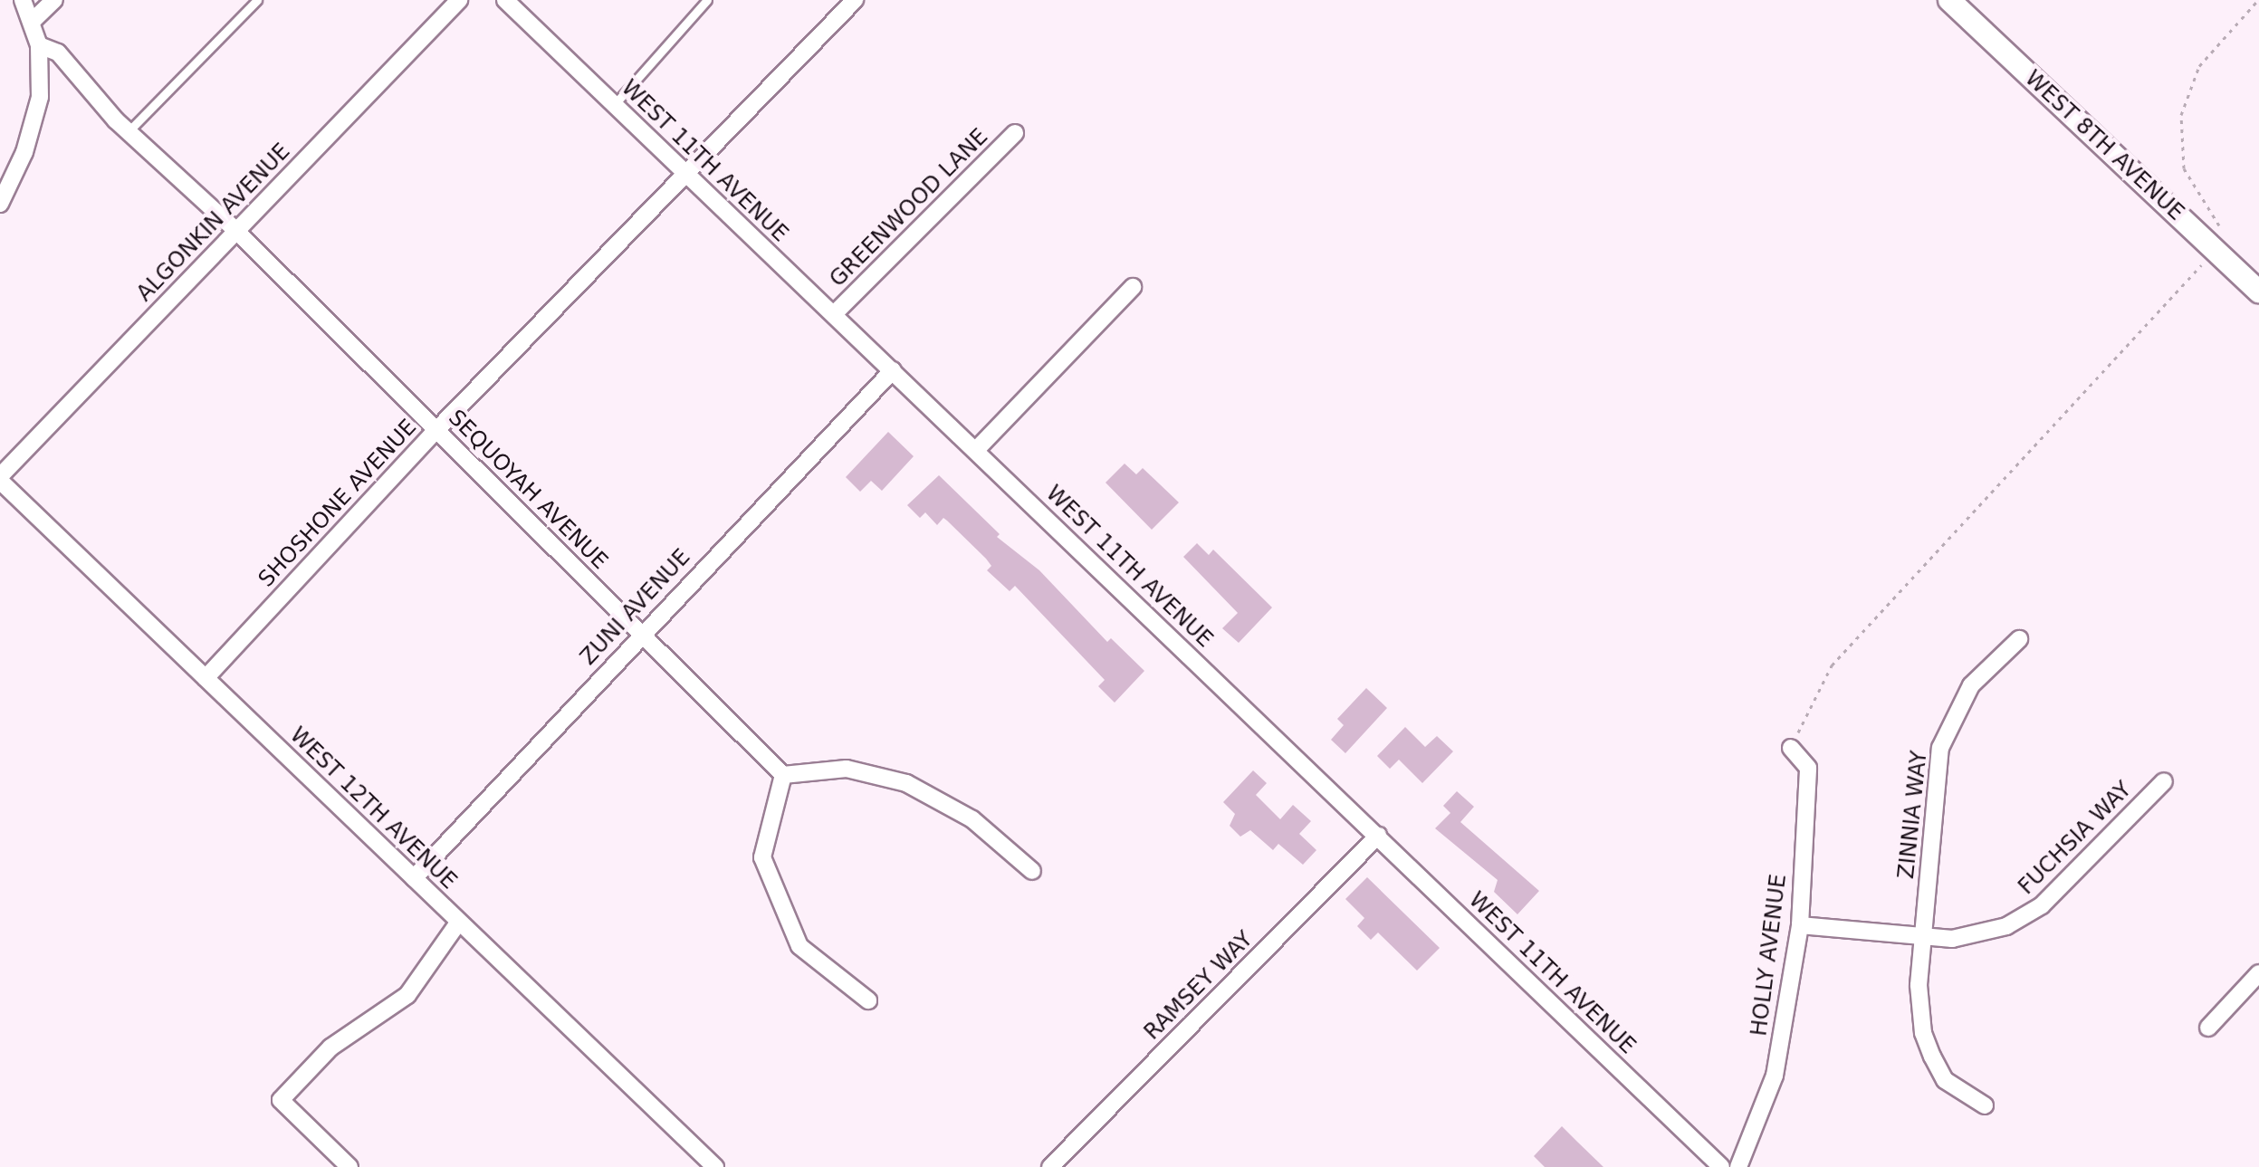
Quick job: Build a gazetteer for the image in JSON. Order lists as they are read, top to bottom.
{
  "streets": {
    "street": [
      "WEST 8TH AVENUE",
      "WEST 11TH AVENUE",
      "GREENWOOD LANE",
      "ALGONKIN AVENUE",
      "SEQUOYAH AVENUE",
      "SHOSHONE AVENUE",
      "ZUNI AVENUE",
      "WEST 12TH AVENUE",
      "ZINNIA WAY",
      "FUCHSIA WAY",
      "HOLLY AVENUE",
      "RAMSEY WAY"
    ]
  },
  "crossings": [
    ["WEST 11TH AVENUE", "GREENWOOD LANE"],
    ["WEST 11TH AVENUE", "SHOSHONE AVENUE"],
    ["WEST 11TH AVENUE", "ZUNI AVENUE"],
    ["WEST 11TH AVENUE", "RAMSEY WAY"],
    ["ALGONKIN AVENUE", "SEQUOYAH AVENUE"],
    ["ALGONKIN AVENUE", "WEST 12TH AVENUE"],
    ["SEQUOYAH AVENUE", "SHOSHONE AVENUE"],
    ["SEQUOYAH AVENUE", "ZUNI AVENUE"],
    ["SHOSHONE AVENUE", "WEST 12TH AVENUE"],
    ["ZUNI AVENUE", "WEST 12TH AVENUE"],
    ["ZINNIA WAY", "FUCHSIA WAY"],
    ["FUCHSIA WAY", "HOLLY AVENUE"]
  ]
}
